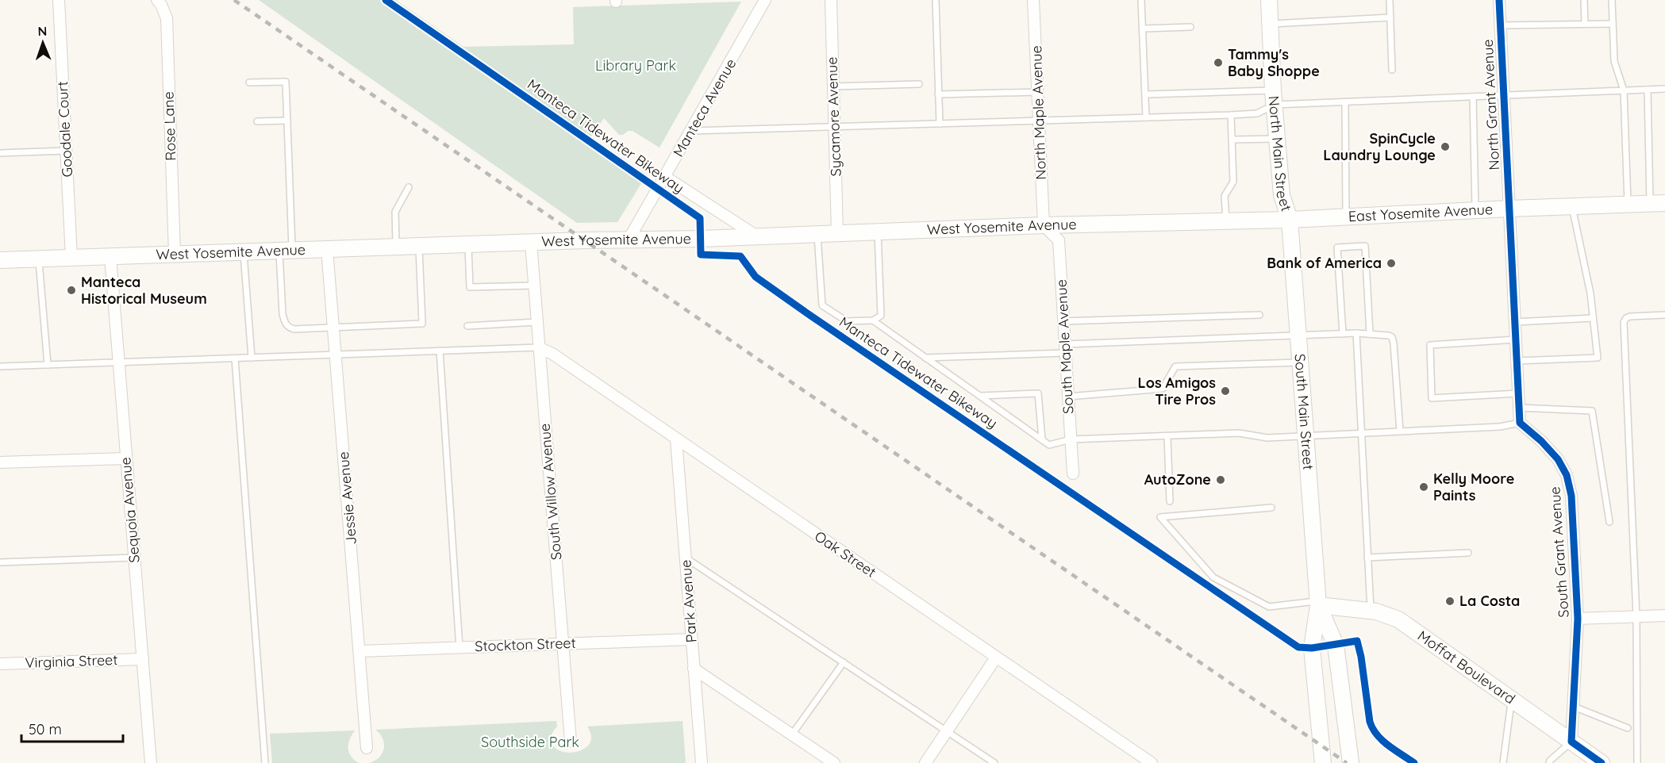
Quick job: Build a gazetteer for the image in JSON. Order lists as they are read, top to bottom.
{
  "streets": {
    "main road": [
      "North Main Street",
      "East Yosemite Avenue",
      "West Yosemite Avenue",
      "South Main Street",
      "Moffat Boulevard"
    ],
    "street": [
      "North Grant Avenue",
      "Manteca Avenue",
      "North Maple Avenue",
      "Sycamore Avenue",
      "Rose Lane",
      "Goodale Court",
      "South Maple Avenue",
      "South Willow Avenue",
      "Jessie Avenue",
      "Sequoia Avenue",
      "South Grant Avenue",
      "Oak Street",
      "Park Avenue",
      "Stockton Street",
      "Virginia Street"
    ],
    "cycle path": ["Manteca Tidewater Bikeway"]
  },
  "crossings": [
    ["North Grant Avenue", "East Yosemite Avenue"],
    ["Manteca Avenue", "West Yosemite Avenue"],
    ["North Maple Avenue", "West Yosemite Avenue"],
    ["North Maple Avenue", "South Maple Avenue"],
    ["Sycamore Avenue", "West Yosemite Avenue"],
    ["Rose Lane", "West Yosemite Avenue"],
    ["Goodale Court", "West Yosemite Avenue"],
    ["North Main Street", "East Yosemite Avenue"],
    ["North Main Street", "West Yosemite Avenue"],
    ["North Main Street", "South Main Street"],
    ["East Yosemite Avenue", "West Yosemite Avenue"],
    ["East Yosemite Avenue", "South Main Street"],
    ["West Yosemite Avenue", "South Maple Avenue"],
    ["West Yosemite Avenue", "South Main Street"],
    ["West Yosemite Avenue", "South Willow Avenue"],
    ["West Yosemite Avenue", "Jessie Avenue"],
    ["West Yosemite Avenue", "Sequoia Avenue"],
    ["South Main Street", "Moffat Boulevard"],
    ["South Willow Avenue", "Oak Street"],
    ["South Willow Avenue", "Stockton Street"],
    ["Jessie Avenue", "Stockton Street"],
    ["Sequoia Avenue", "Virginia Street"],
    ["South Grant Avenue", "Moffat Boulevard"],
    ["Oak Street", "Park Avenue"],
    ["Park Avenue", "Stockton Street"]
  ],
  "parks": ["Library Park", "Southside Park"],
  "places": [
    "Tammy's Baby Shoppe",
    "SpinCycle Laundry Lounge",
    "Bank of America",
    "Manteca Historical Museum",
    "Los Amigos Tire Pros",
    "AutoZone",
    "Kelly Moore Paints",
    "La Costa"
  ],
  "scale_bar": "50 m",
  "north": "top"
}
